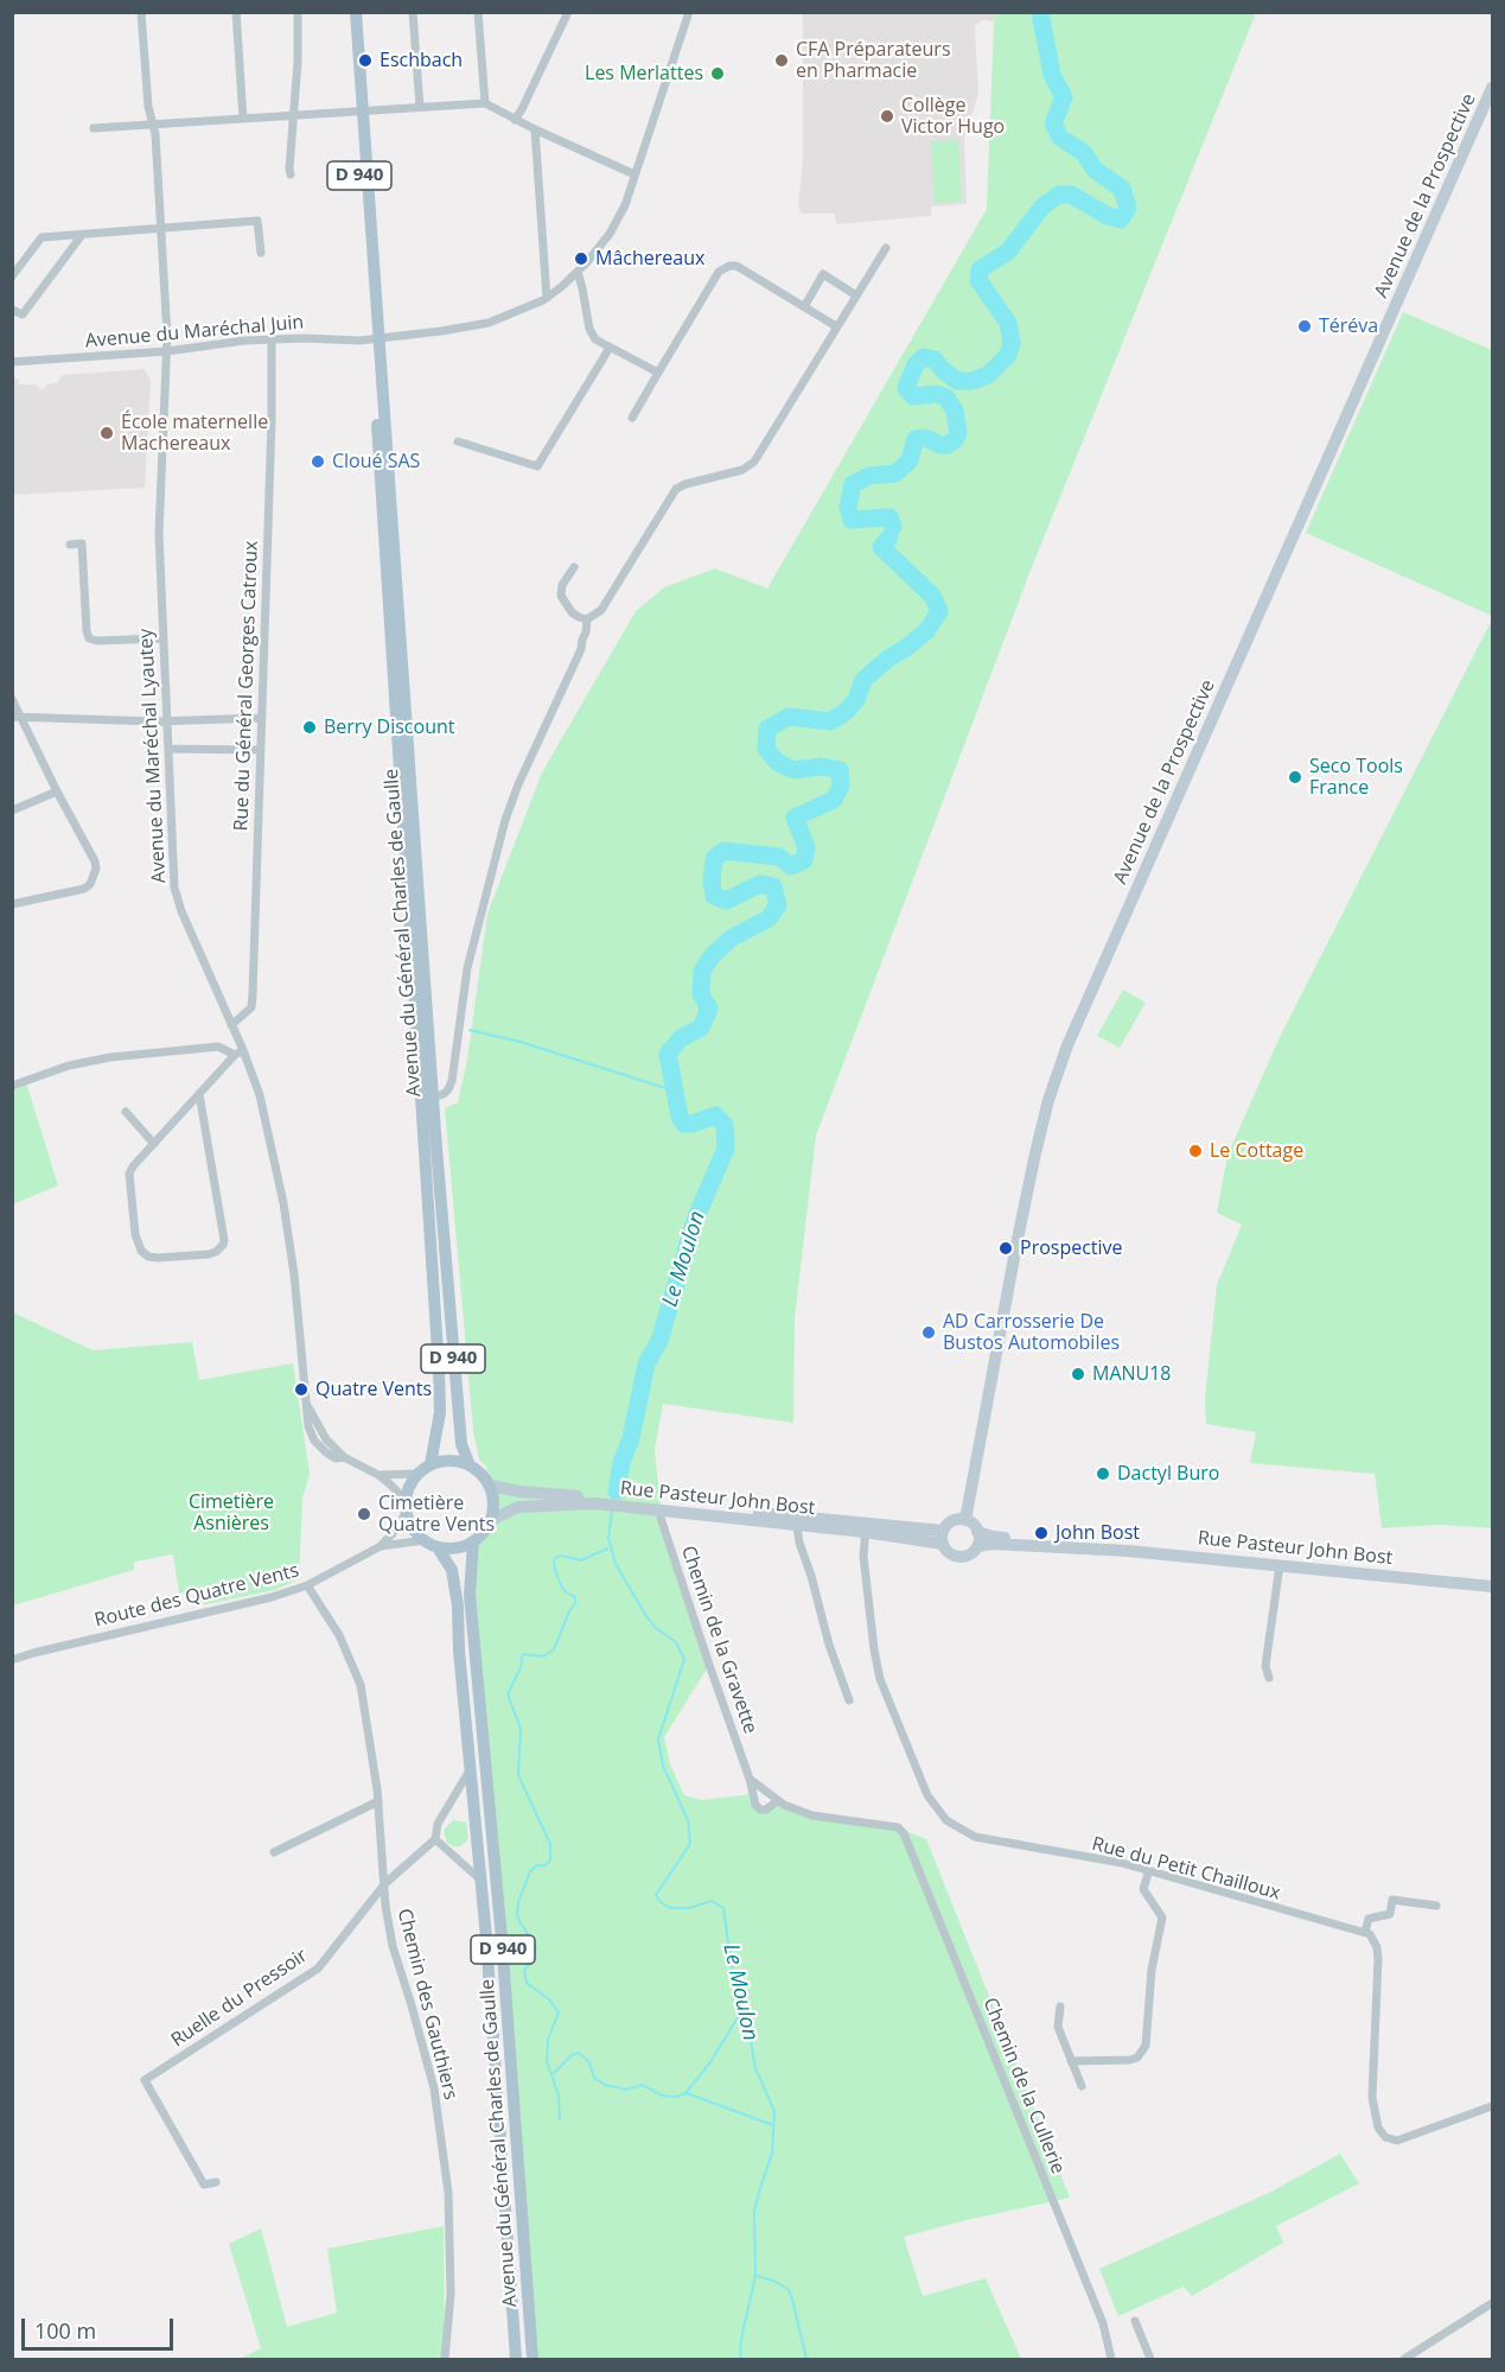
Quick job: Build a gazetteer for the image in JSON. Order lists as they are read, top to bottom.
{
  "streets": {
    "main road": [
      "D 940",
      "Avenue de la Prospective",
      "Avenue du Général Charles de Gaulle",
      "Rue Pasteur John Bost"
    ],
    "street": [
      "Avenue du Maréchal Juin",
      "Rue du Général Georges Catroux",
      "Avenue du Maréchal Lyautey",
      "Route des Quatre Vents",
      "Chemin de la Gravette",
      "Rue du Petit Chailloux",
      "Ruelle du Pressoir",
      "Chemin des Gauthiers",
      "Chemin de la Cullerie"
    ]
  },
  "crossings": [
    ["Avenue de la Prospective", "Rue Pasteur John Bost"],
    ["Avenue du Maréchal Juin", "Rue du Général Georges Catroux"],
    ["Avenue du Maréchal Juin", "Avenue du Maréchal Lyautey"],
    ["Avenue du Maréchal Juin", "Avenue du Général Charles de Gaulle"],
    ["Rue du Général Georges Catroux", "Avenue du Maréchal Lyautey"],
    ["Avenue du Maréchal Lyautey", "Avenue du Général Charles de Gaulle"],
    ["Avenue du Maréchal Lyautey", "Rue Pasteur John Bost"],
    ["Avenue du Général Charles de Gaulle", "Rue Pasteur John Bost"],
    ["Rue Pasteur John Bost", "Chemin de la Gravette"],
    ["Rue Pasteur John Bost", "Rue du Petit Chailloux"],
    ["Route des Quatre Vents", "Chemin des Gauthiers"],
    ["Chemin de la Gravette", "Chemin de la Cullerie"],
    ["Ruelle du Pressoir", "Chemin des Gauthiers"]
  ],
  "water": ["Le Moulon"],
  "parks": ["Cimetière Asnières"],
  "places": [
    "Eschbach",
    "CFA Préparateurs en Pharmacie",
    "Les Merlattes",
    "Collège Victor Hugo",
    "Mâchereaux",
    "Téréva",
    "École maternelle Machereaux",
    "Cloué SAS",
    "Berry Discount",
    "Seco Tools France",
    "Le Cottage",
    "Prospective",
    "AD Carrosserie De Bustos Automobiles",
    "MANU18",
    "Quatre Vents",
    "Dactyl Buro",
    "Cimetière Quatre Vents",
    "John Bost"
  ],
  "scale_bar": "100 m"
}
